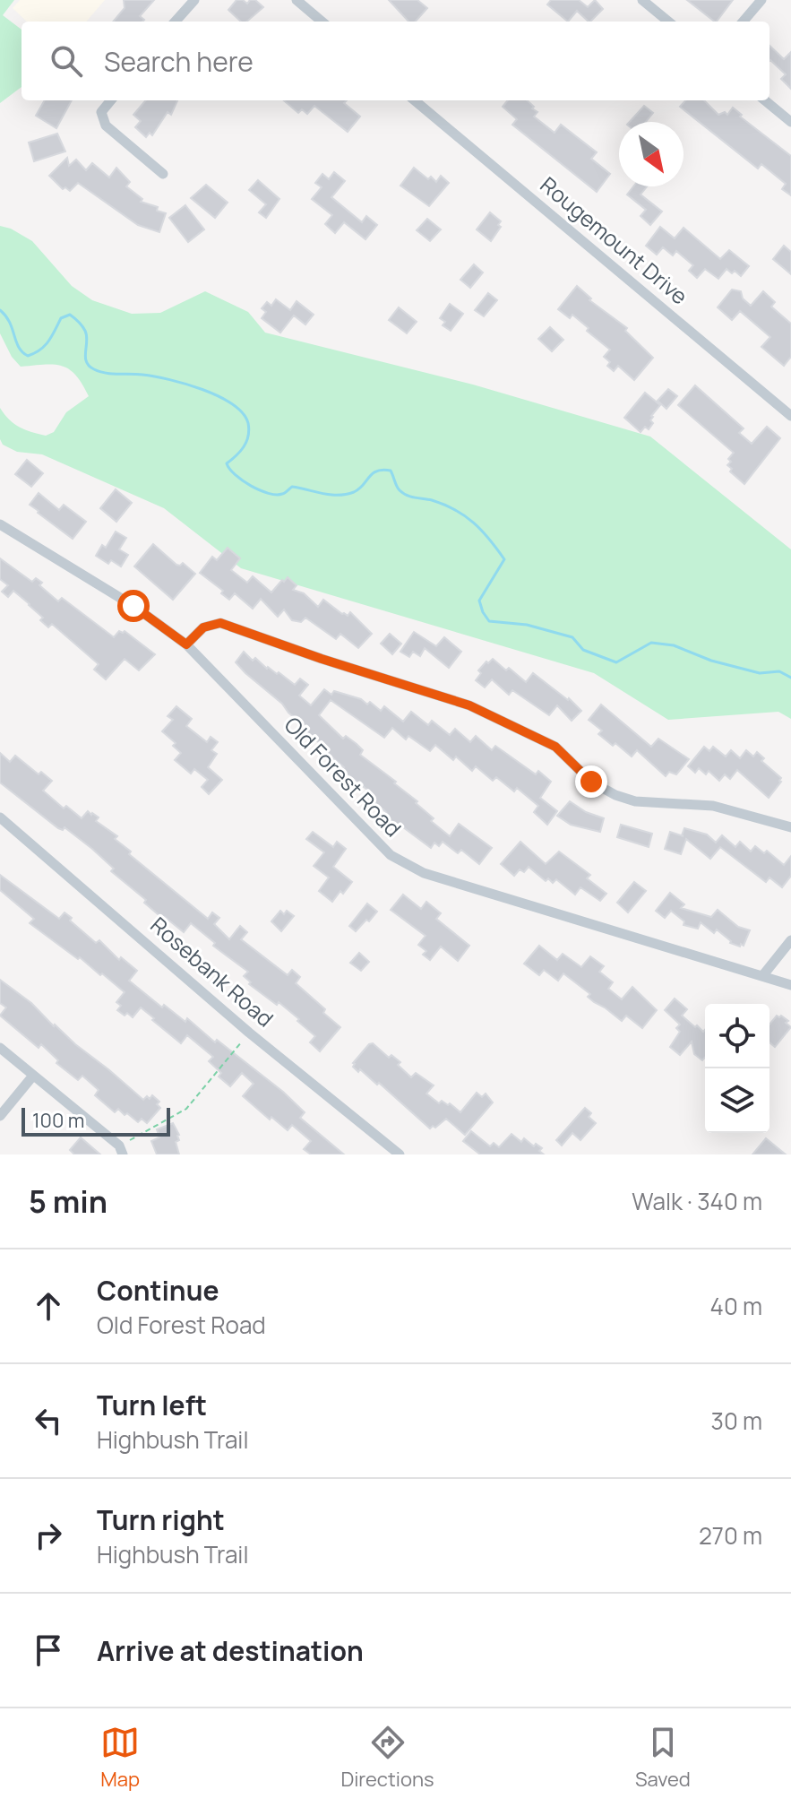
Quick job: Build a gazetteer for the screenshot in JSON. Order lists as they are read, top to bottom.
{
  "streets": {
    "street": ["Rougemount Drive", "Old Forest Road", "Rosebank Road"]
  },
  "scale_bar": "100 m",
  "north": "bottom right",
  "page": {
    "search": "Search here",
    "scale": "100 m",
    "heading": ["5 min", "Walk · 340 m"],
    "list": [
      ["Continue", "Old Forest Road", "40 m"],
      ["Turn left", "Highbush Trail", "30 m"],
      ["Turn right", "Highbush Trail", "270 m"],
      "Arrive at destination"
    ],
    "nav": ["Map", "Directions", "Saved"]
  }
}
